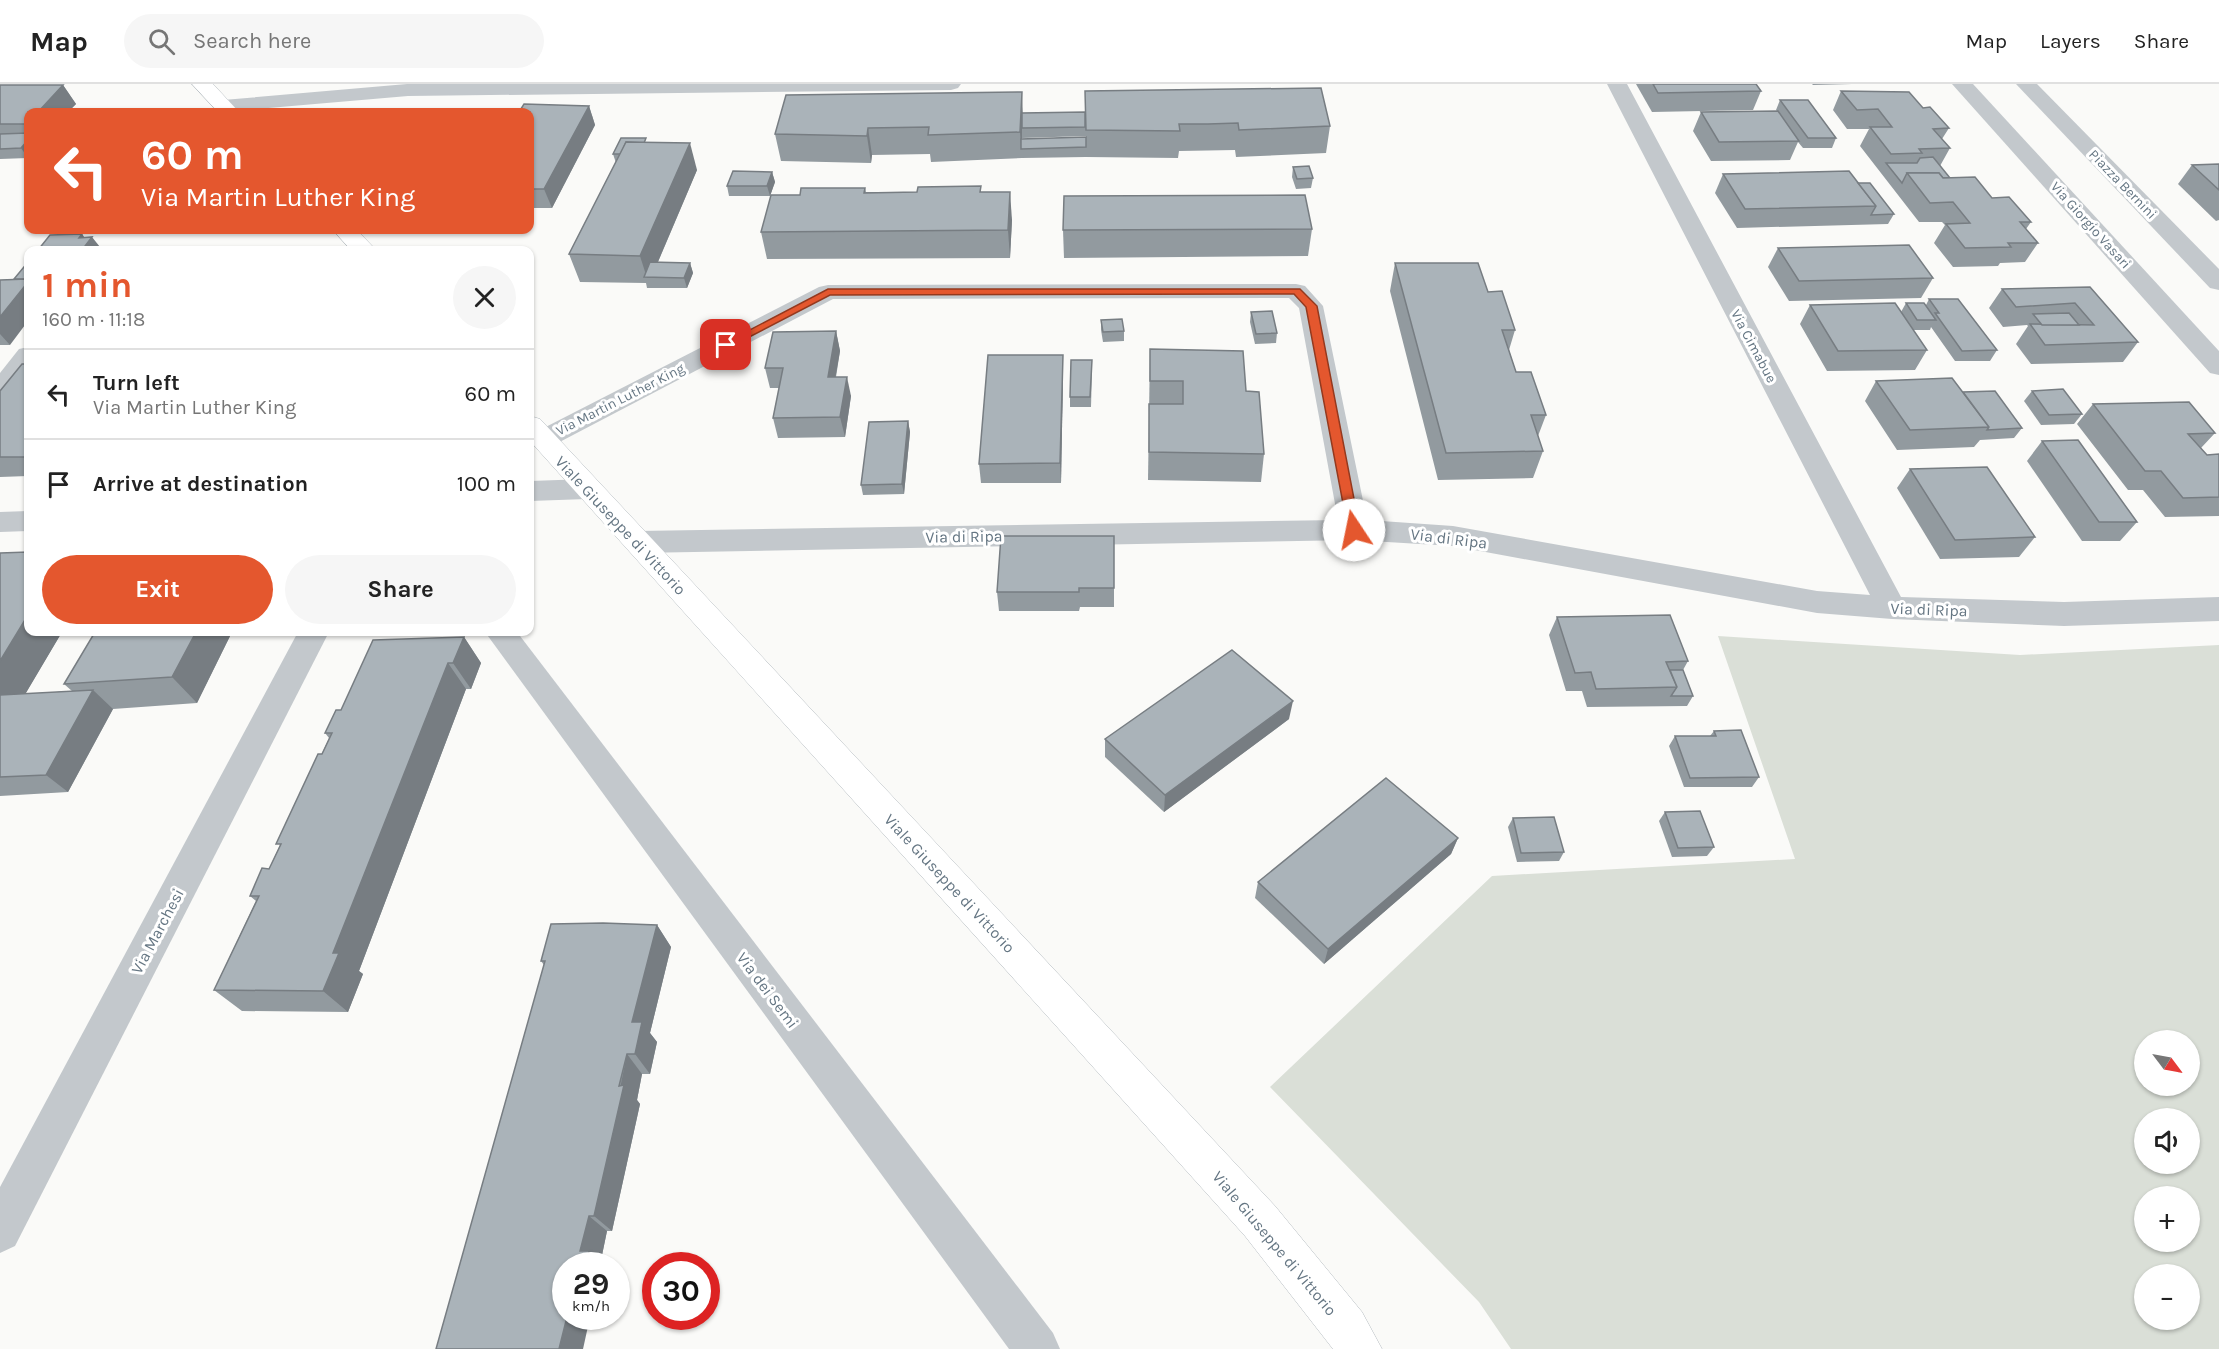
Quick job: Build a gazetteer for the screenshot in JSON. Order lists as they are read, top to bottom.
{
  "streets": {
    "main road": ["Viale Giuseppe di Vittorio"],
    "street": [
      "Piazza Bernini",
      "Via Giorgio Vasari",
      "Via Cimabue",
      "Via Martin Luther King",
      "Via di Ripa",
      "Via Marchesi",
      "Via dei Semi"
    ]
  },
  "crossings": [
    ["Via Cimabue", "Via di Ripa"],
    ["Via Martin Luther King", "Viale Giuseppe di Vittorio"],
    ["Via Martin Luther King", "Via di Ripa"],
    ["Viale Giuseppe di Vittorio", "Via di Ripa"]
  ],
  "north": "bottom right",
  "page": {
    "header": "Map",
    "search": "Search here",
    "nav": ["Map", "Layers", "Share"],
    "turn": ["60 m", "Via Martin Luther King"],
    "heading": ["1 min", "160 m · 11:18"],
    "list": [
      {
        "name": "Turn left",
        "note": "Via Martin Luther King",
        "value": "60 m"
      },
      {
        "name": "Arrive at destination",
        "value": "100 m"
      }
    ],
    "buttons": ["Exit", "Share"],
    "map_buttons": ["+", "−"],
    "speed": "29 km/h",
    "limit": "30"
  }
}
